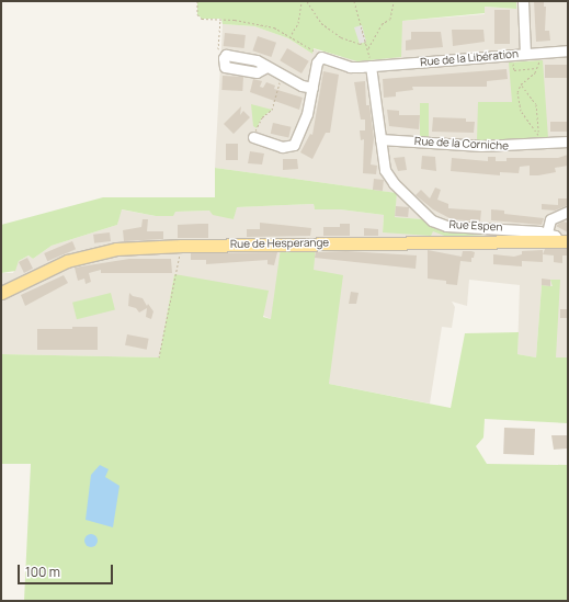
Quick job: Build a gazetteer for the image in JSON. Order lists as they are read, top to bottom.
{
  "streets": {
    "main road": ["Rue de Hesperange"],
    "street": ["Rue de la Libération", "Rue de la Corniche", "Rue Espen"]
  },
  "crossings": [
    ["Rue de la Libération", "Rue Espen"],
    ["Rue de la Corniche", "Rue Espen"]
  ],
  "scale_bar": "100 m"
}
